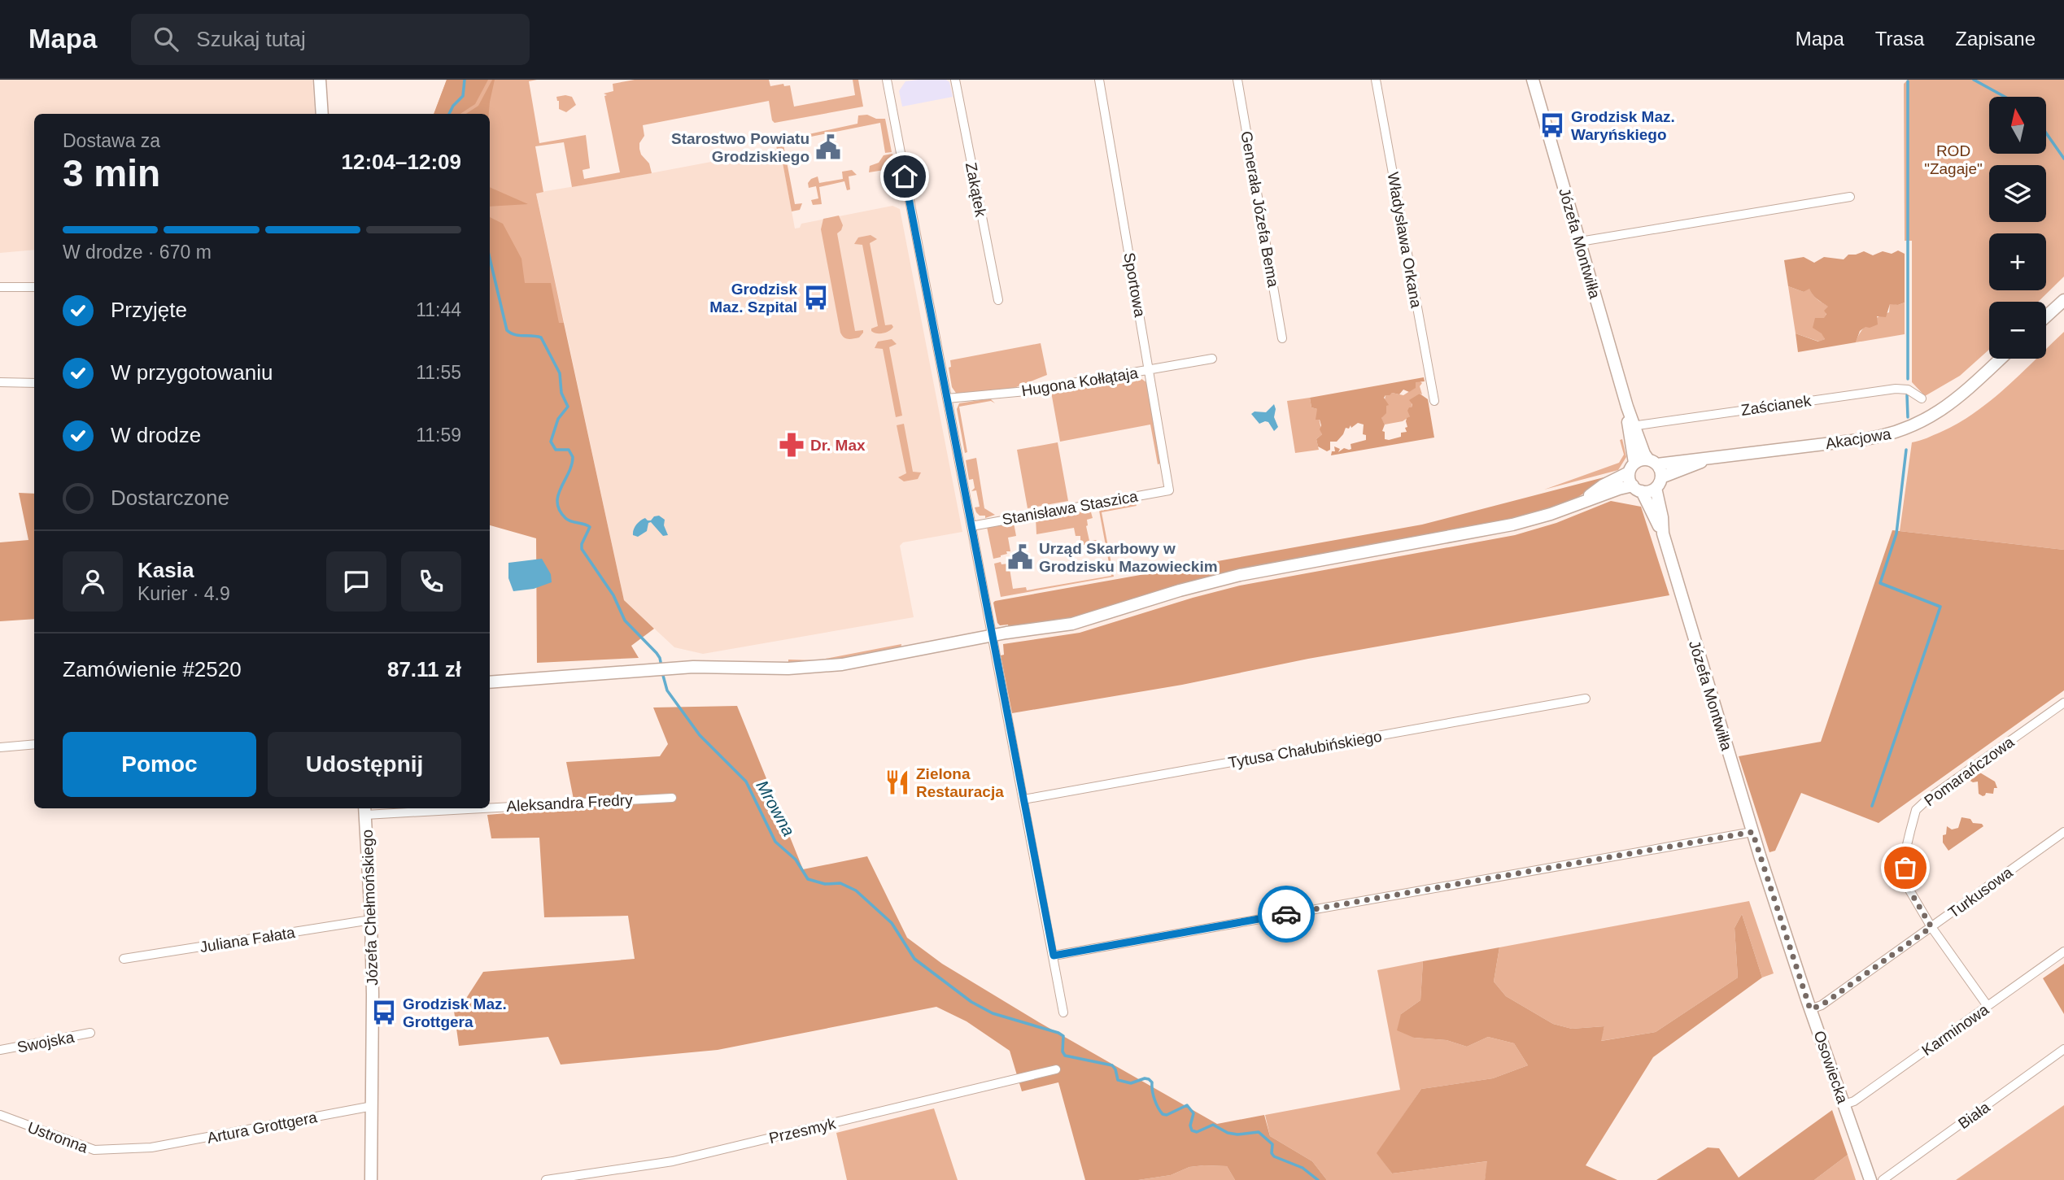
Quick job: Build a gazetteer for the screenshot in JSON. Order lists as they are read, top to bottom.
{
  "streets": {
    "street": [
      "Zakątek",
      "Generała Józefa Bema",
      "Władysława Orkana",
      "Józefa Montwiłła",
      "Sportowa",
      "Hugona Kołłątaja",
      "Zaścianek",
      "Akacjowa",
      "Stanisława Staszica",
      "Tytusa Chałubińskiego",
      "Pomarańczowa",
      "Aleksandra Fredry",
      "Turkusowa",
      "Józefa Chełmońskiego",
      "Juliana Fałata",
      "Karminowa",
      "Swojska",
      "Osowiecka",
      "Biała",
      "Artura Grottgera",
      "Przesmyk",
      "Ustronna"
    ]
  },
  "crossings": [
    ["Józefa Montwiłła", "Zaścianek"],
    ["Józefa Montwiłła", "Akacjowa"],
    ["Józefa Montwiłła", "Osowiecka"],
    ["Sportowa", "Hugona Kołłątaja"],
    ["Sportowa", "Stanisława Staszica"],
    ["Pomarańczowa", "Turkusowa"],
    ["Pomarańczowa", "Karminowa"],
    ["Aleksandra Fredry", "Józefa Chełmońskiego"],
    ["Turkusowa", "Osowiecka"],
    ["Józefa Chełmońskiego", "Juliana Fałata"],
    ["Józefa Chełmońskiego", "Artura Grottgera"],
    ["Karminowa", "Osowiecka"],
    ["Artura Grottgera", "Ustronna"]
  ],
  "water": ["Mrowna"],
  "parks": ["ROD \"Zagaje\""],
  "places": {
    "bus stop": ["Grodzisk Maz. Waryńskiego", "Grodzisk Maz. Szpital", "Grodzisk Maz. Grottgera"],
    "public building": ["Starostwo Powiatu Grodziskiego", "Urząd Skarbowy w Grodzisku Mazowieckim"],
    "pharmacy": ["Dr. Max"],
    "restaurant": ["Zielona Restauracja"]
  },
  "north": "top",
  "page": {
    "header": "Mapa",
    "search": "Szukaj tutaj",
    "nav": ["Mapa", "Trasa", "Zapisane"],
    "map_buttons": ["+", "−"],
    "heading": ["3 min", "Dostawa za", "12:04–12:09"],
    "panel": [
      "Kasia",
      "Kurier · 4.9",
      "Zamówienie #2520",
      "87.11 zł"
    ],
    "bar": "W drodze · 670 m",
    "list": [
      ["Przyjęte", "11:44"],
      ["W przygotowaniu", "11:55"],
      ["W drodze", "11:59"],
      "Dostarczone"
    ],
    "buttons": ["Pomoc", "Udostępnij"]
  }
}
